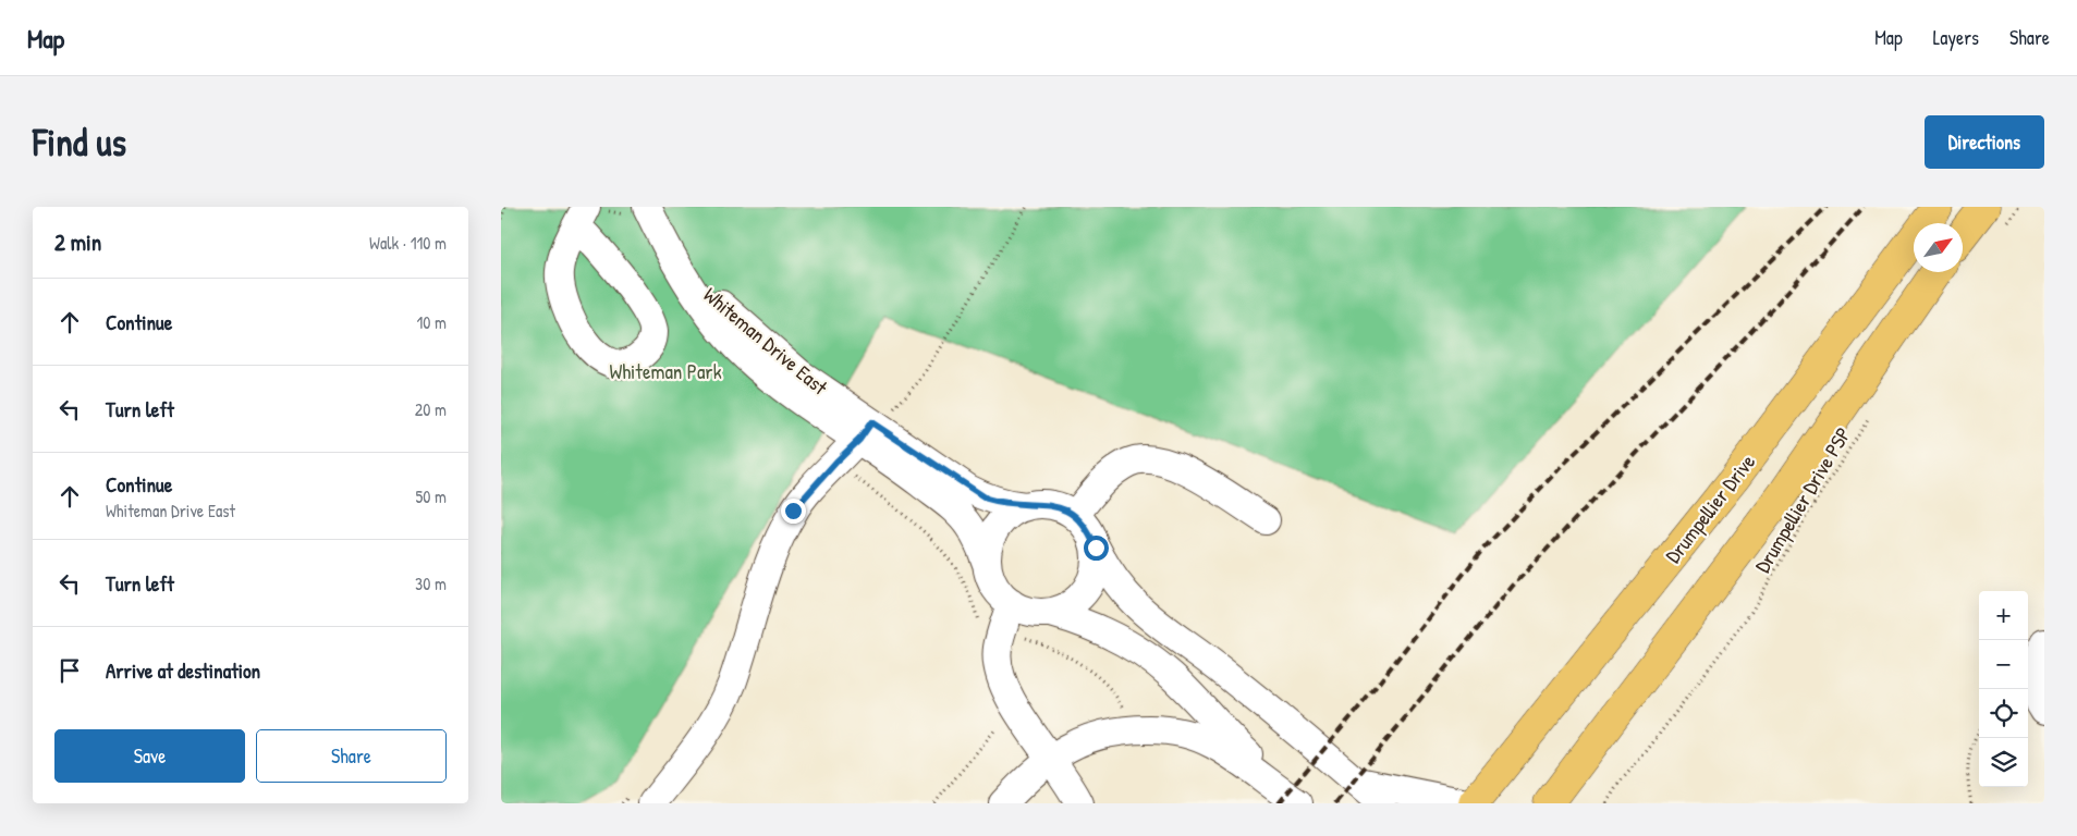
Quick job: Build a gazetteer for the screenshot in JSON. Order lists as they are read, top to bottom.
{
  "streets": {
    "main road": ["Drumpellier Drive"],
    "street": ["Whiteman Drive East"],
    "path": ["Drumpellier Drive PSP"]
  },
  "parks": ["Whiteman Park"],
  "north": "top right",
  "page": {
    "header": "Map",
    "nav": ["Map", "Layers", "Share"],
    "buttons": [
      "Directions",
      ["Save", "Share"]
    ],
    "title": "Find us",
    "heading": ["2 min", "Walk · 110 m"],
    "list": [
      ["Continue", "10 m"],
      ["Turn left", "20 m"],
      ["Continue", "Whiteman Drive East", "50 m"],
      ["Turn left", "30 m"],
      "Arrive at destination"
    ],
    "map_buttons": ["+", "−"]
  }
}
